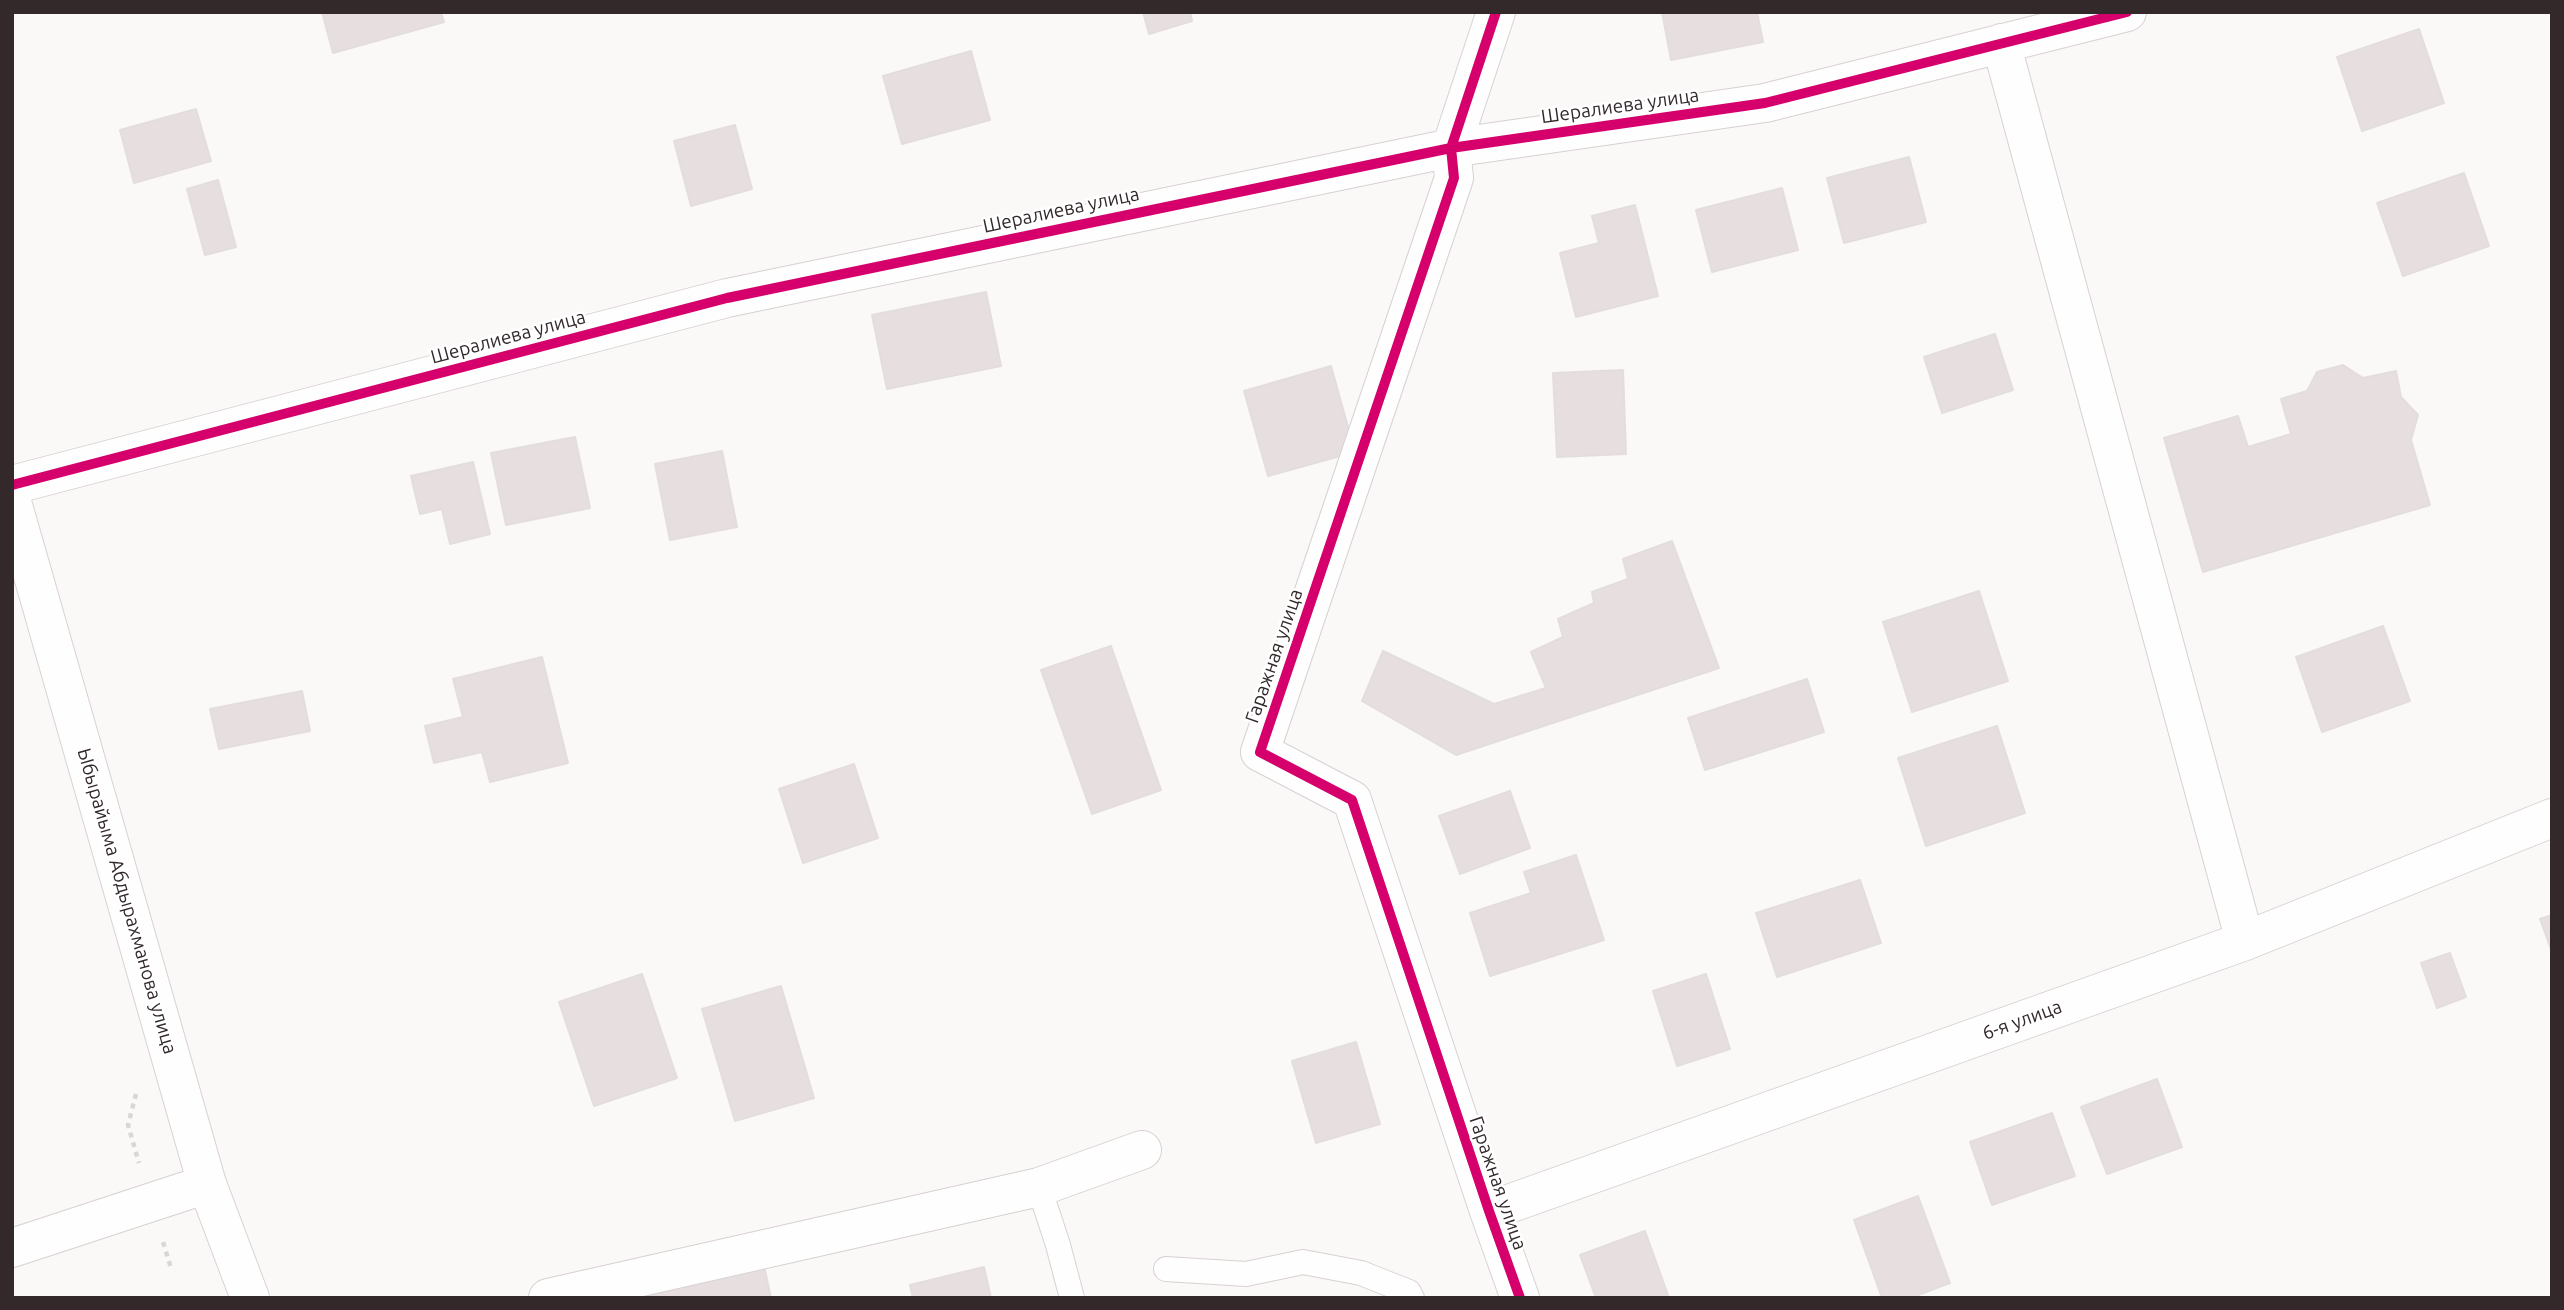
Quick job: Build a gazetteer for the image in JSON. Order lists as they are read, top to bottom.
{
  "streets": {
    "street": [
      "Шералиева улица",
      "Гаражная улица",
      "Ыбырайыма Абдырахманова улица",
      "6-я улица"
    ]
  },
  "crossings": [
    ["Шералиева улица", "Гаражная улица"],
    ["Гаражная улица", "6-я улица"]
  ]
}
